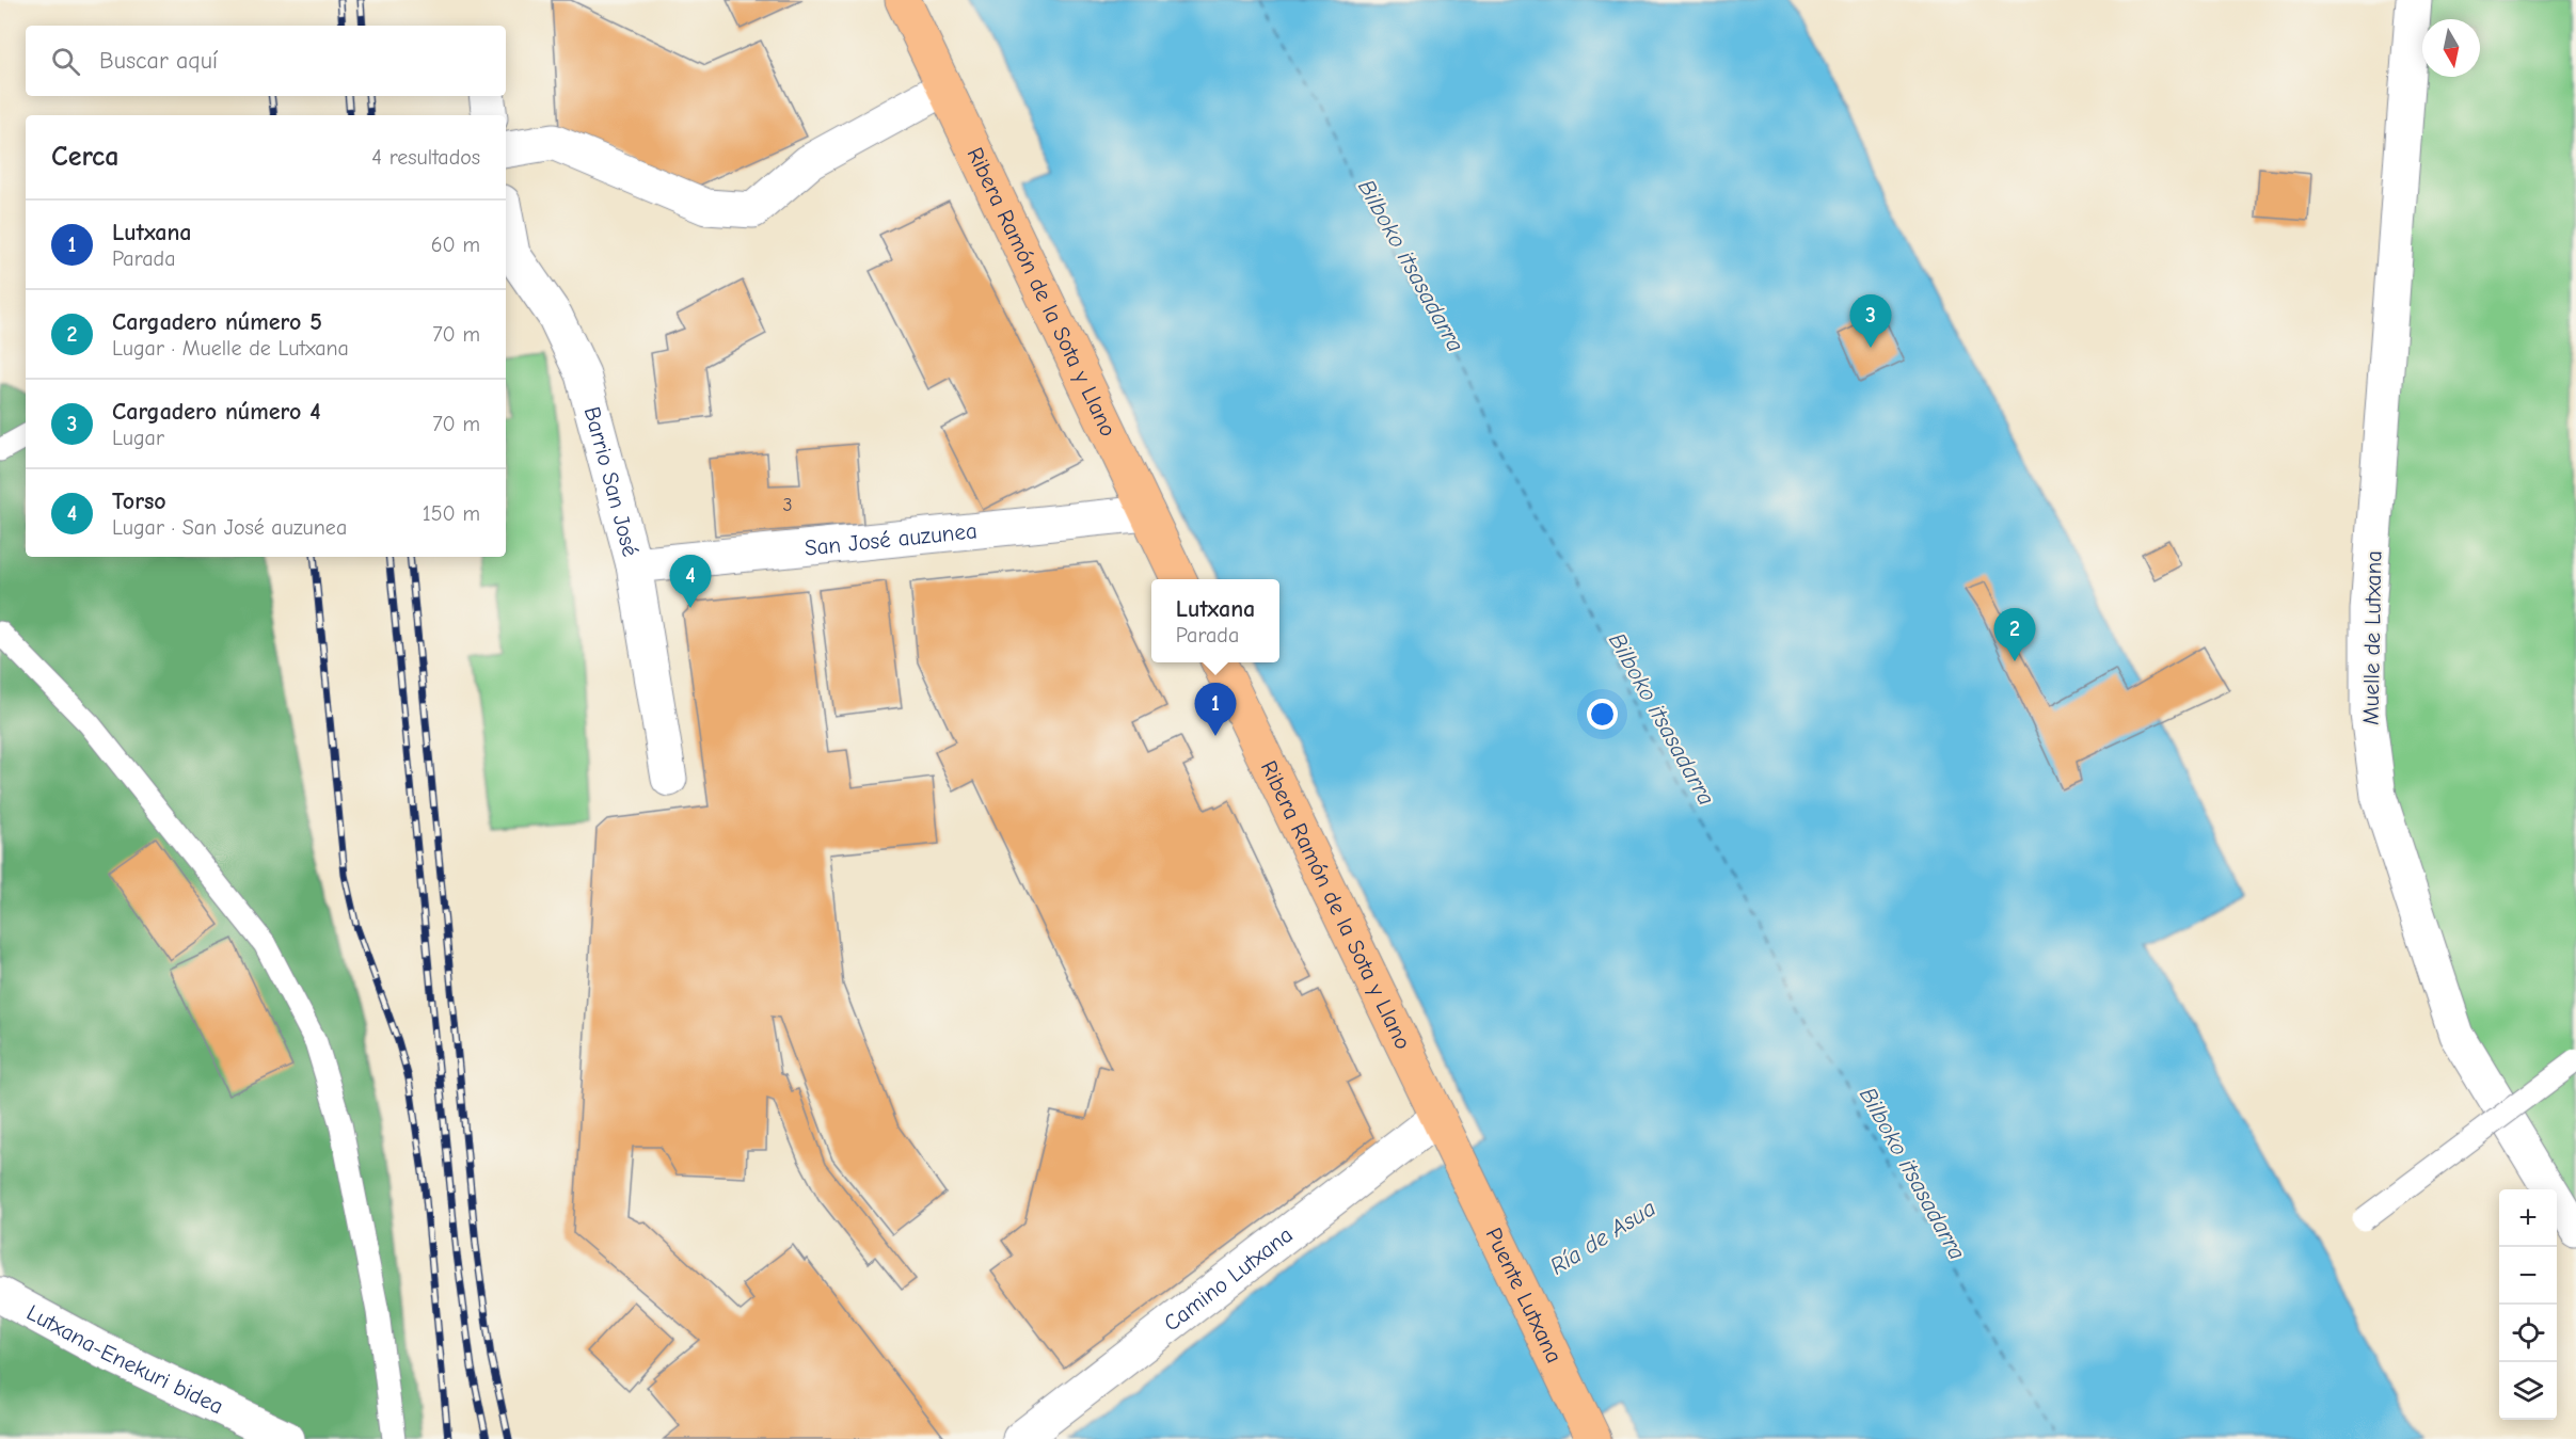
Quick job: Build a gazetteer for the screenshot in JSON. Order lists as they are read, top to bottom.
{
  "streets": {
    "main road": ["Ribera Ramón de la Sota y Llano", "Puente Lutxana"],
    "street": [
      "Barrio San José",
      "San José auzunea",
      "Muelle de Lutxana",
      "Camino Lutxana",
      "Lutxana-Enekuri bidea"
    ]
  },
  "crossings": [
    ["Ribera Ramón de la Sota y Llano", "San José auzunea"],
    ["Ribera Ramón de la Sota y Llano", "Camino Lutxana"],
    ["Ribera Ramón de la Sota y Llano", "Puente Lutxana"],
    ["Barrio San José", "San José auzunea"]
  ],
  "water": ["Bilboko itsasadarra", "Ría de Asua"],
  "house_numbers": ["3"],
  "north": "bottom",
  "page": {
    "search": "Buscar aquí",
    "heading": ["Cerca", "4 resultados"],
    "list": [
      {
        "mark": "1",
        "name": "Lutxana",
        "note": "Parada",
        "value": "60 m"
      },
      {
        "mark": "2",
        "name": "Cargadero número 5",
        "note": "Lugar · Muelle de Lutxana",
        "value": "70 m"
      },
      {
        "mark": "3",
        "name": "Cargadero número 4",
        "note": "Lugar",
        "value": "70 m"
      },
      {
        "mark": "4",
        "name": "Torso",
        "note": "Lugar · San José auzunea",
        "value": "150 m"
      }
    ],
    "pins": [
      "3",
      "4",
      "2",
      "1"
    ],
    "popup": ["Lutxana", "Parada"],
    "map_buttons": ["+", "−"]
  }
}
